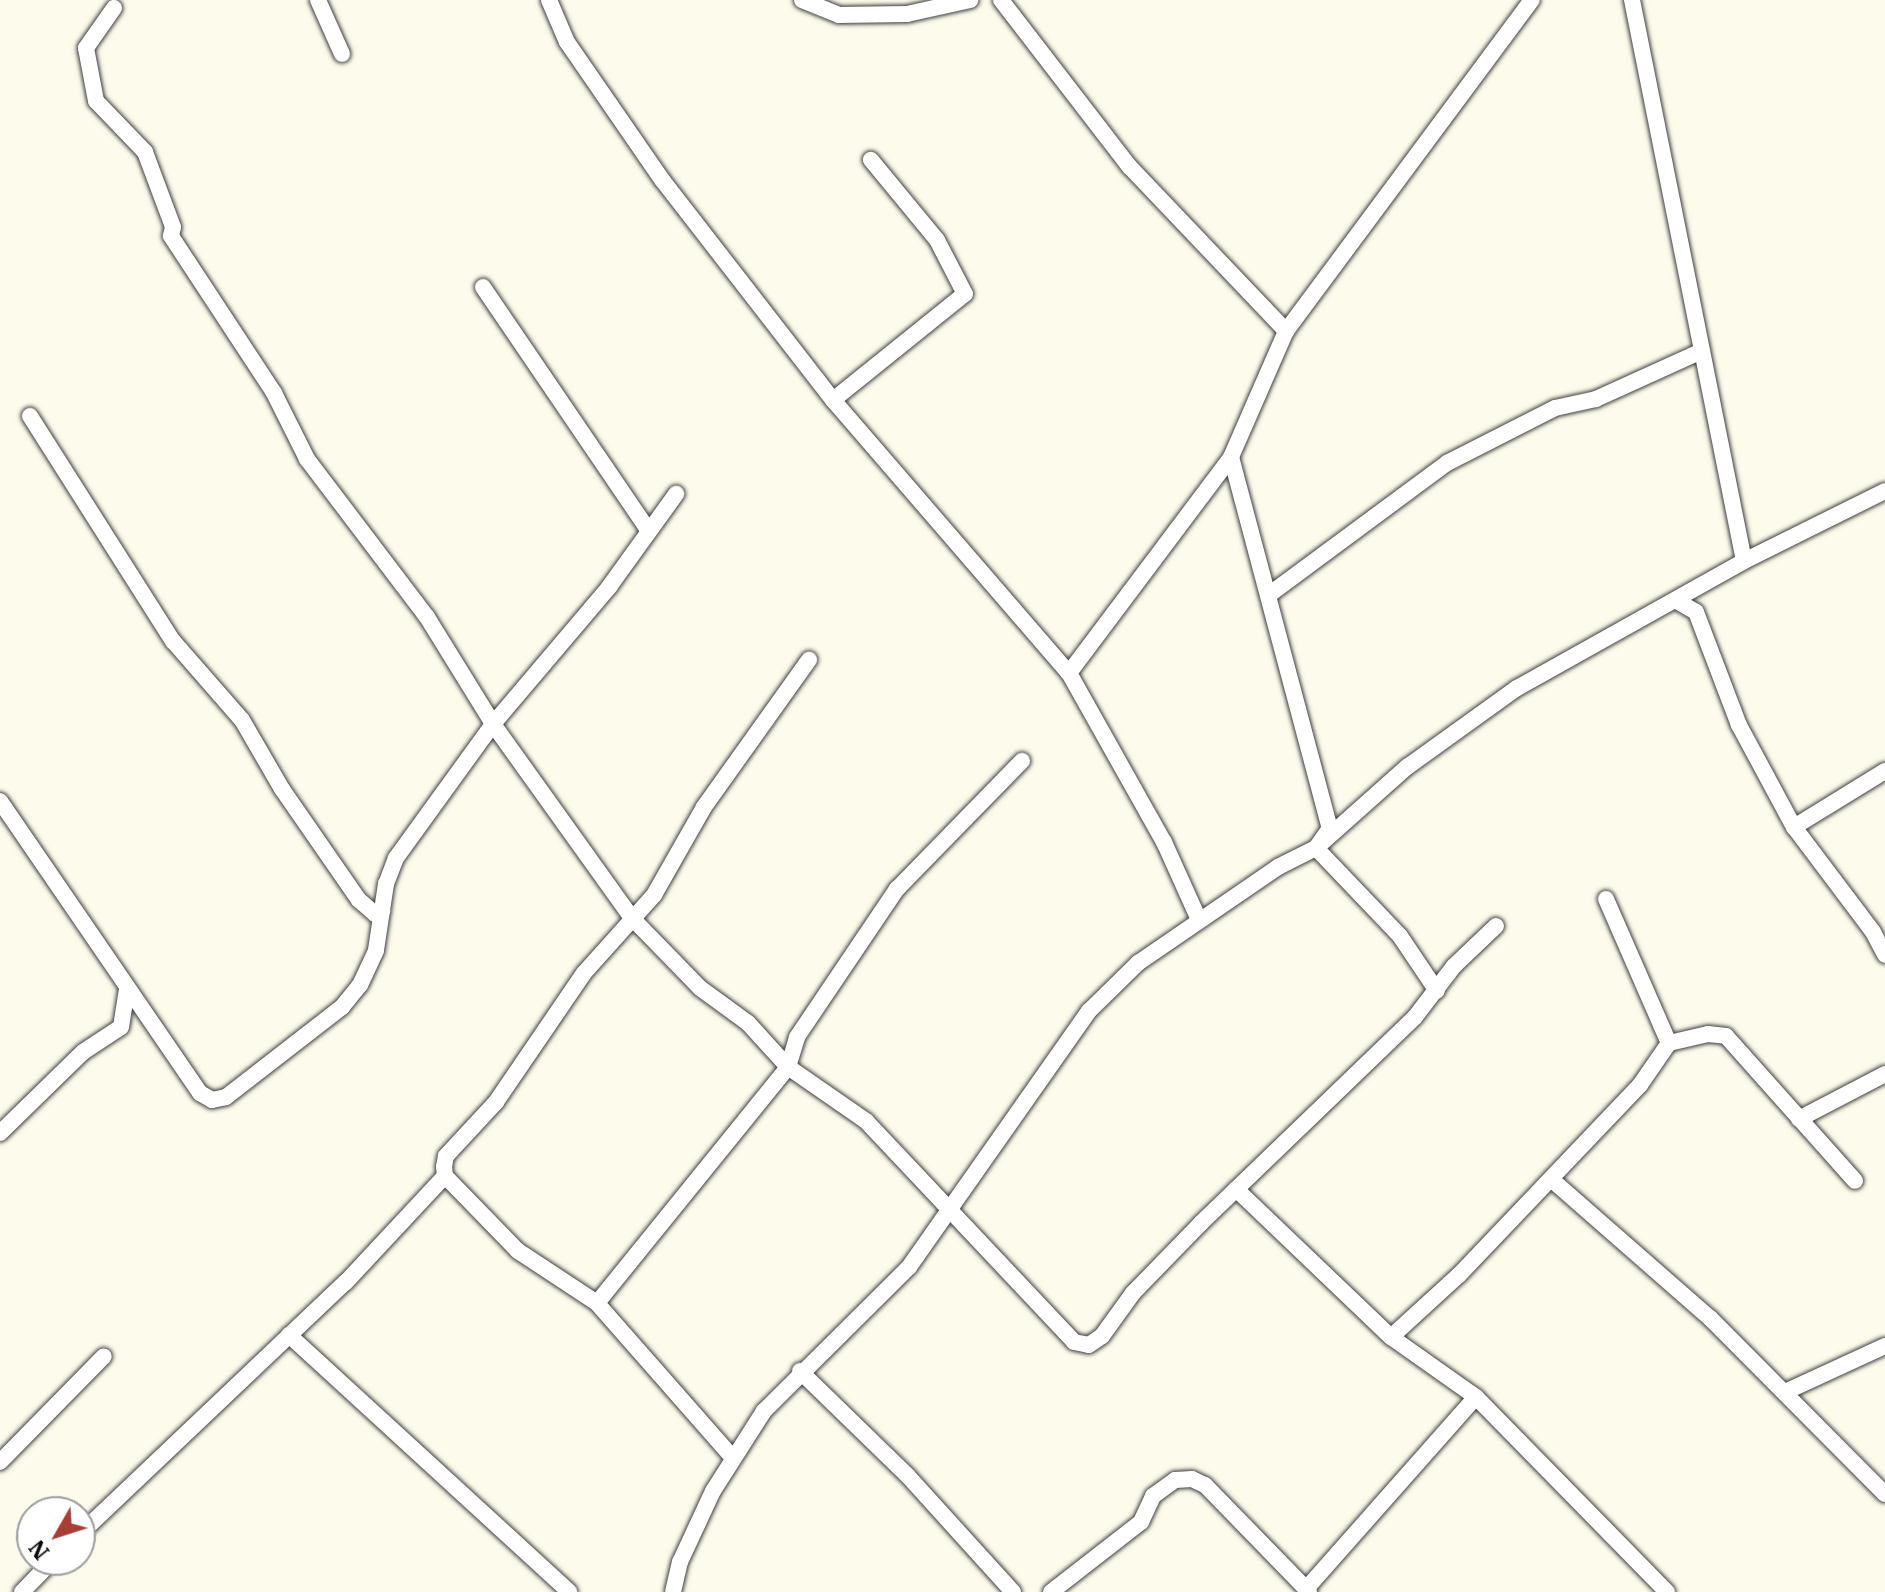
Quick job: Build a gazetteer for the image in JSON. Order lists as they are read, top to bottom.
{
  "north": "bottom left"
}
